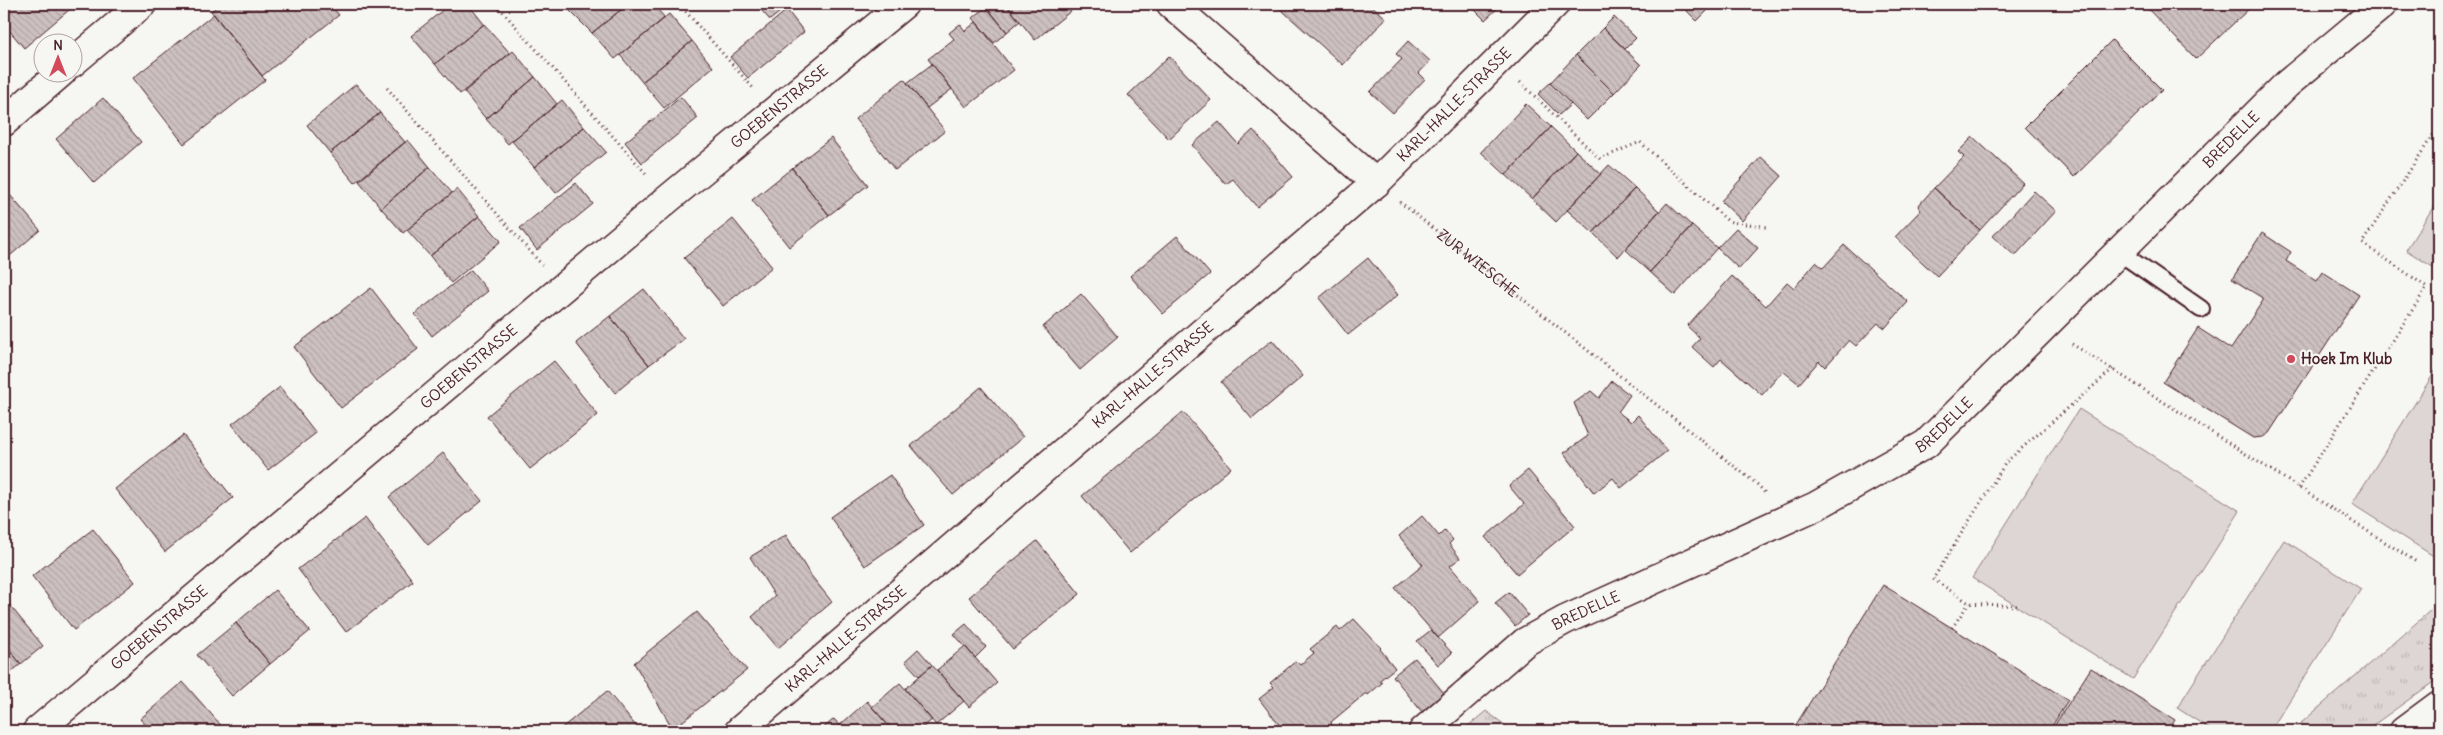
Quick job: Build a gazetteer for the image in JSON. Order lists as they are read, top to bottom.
{
  "streets": {
    "main road": ["KARL-HALLE-STRASSE", "GOEBENSTRASSE", "BREDELLE"],
    "path": ["ZUR WIESCHE"]
  },
  "crossings": [
    ["KARL-HALLE-STRASSE", "ZUR WIESCHE"],
    ["BREDELLE", "ZUR WIESCHE"]
  ],
  "places": ["Hoek Im Klub"],
  "north": "top"
}
